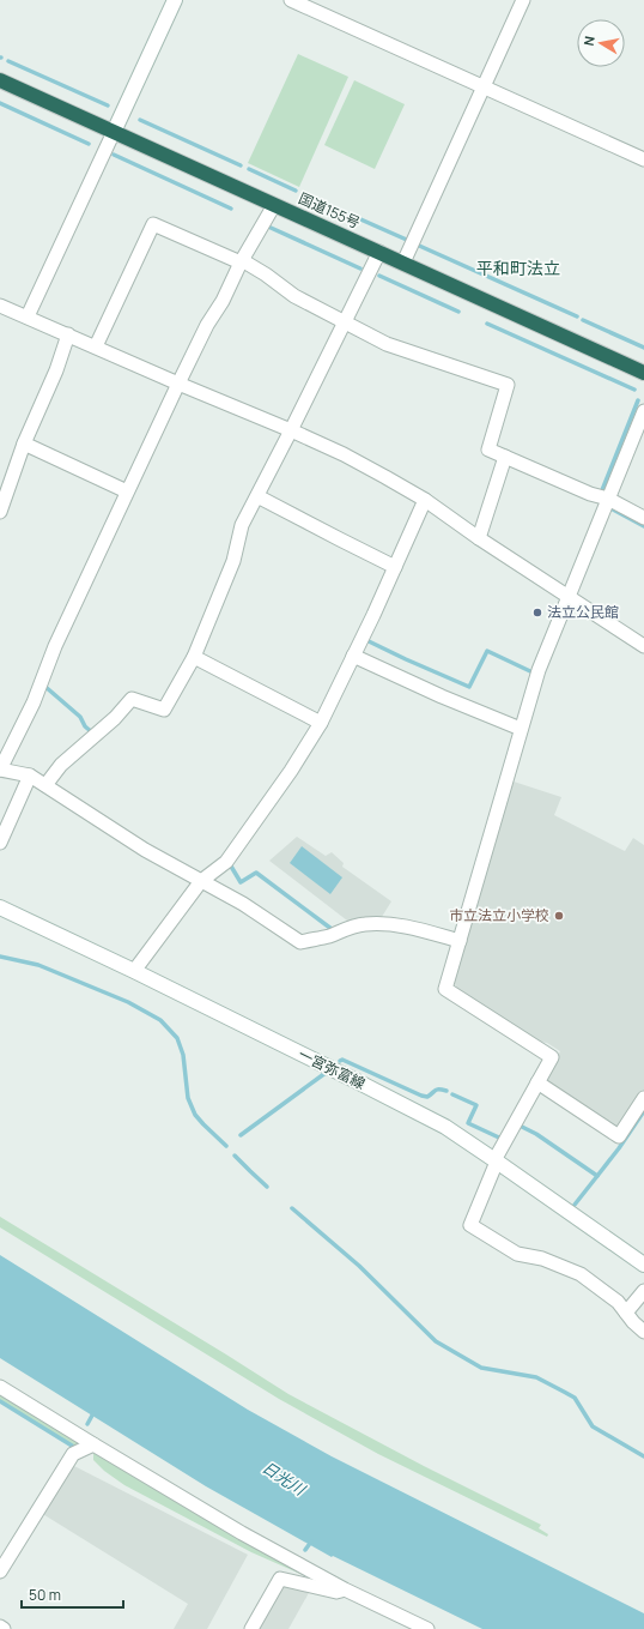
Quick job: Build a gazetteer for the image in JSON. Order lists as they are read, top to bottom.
{
  "streets": {
    "highway": ["国道155号"],
    "main road": ["一宮弥富線"]
  },
  "districts": ["平和町法立"],
  "water": ["日光川"],
  "places": ["法立公民館", "市立法立小学校"],
  "scale_bar": "50 m",
  "north": "left"
}
